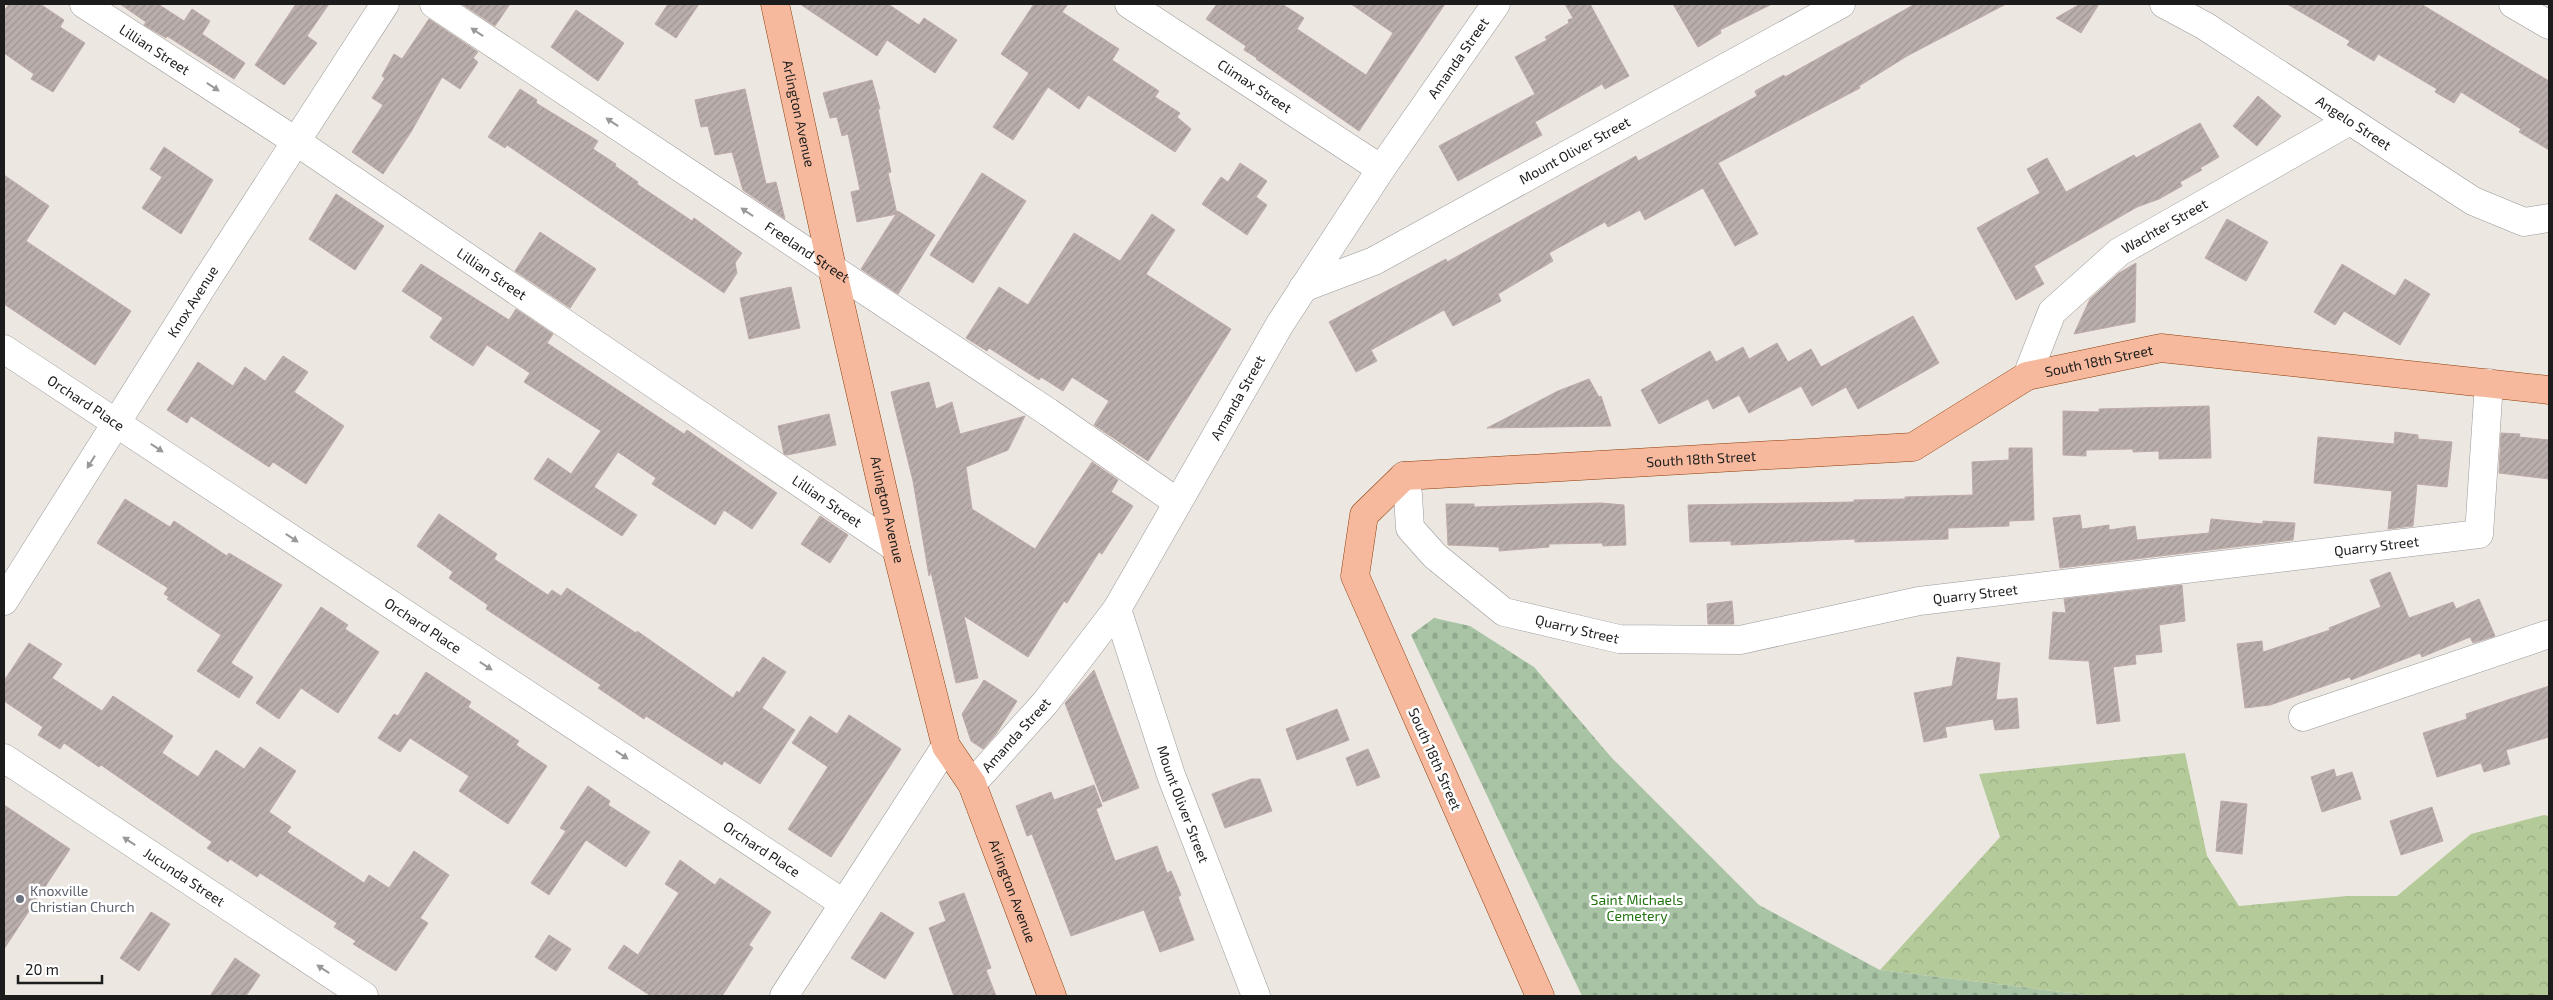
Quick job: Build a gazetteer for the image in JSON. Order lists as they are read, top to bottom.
{
  "streets": {
    "main road": ["Arlington Avenue", "South 18th Street"],
    "street": [
      "Lillian Street",
      "Amanda Street",
      "Climax Street",
      "Angelo Street",
      "Mount Oliver Street",
      "Wachter Street",
      "Freeland Street",
      "Knox Avenue",
      "Orchard Place",
      "Quarry Street",
      "Jucunda Street"
    ]
  },
  "crossings": [
    ["Lillian Street", "Arlington Avenue"],
    ["Lillian Street", "Knox Avenue"],
    ["Amanda Street", "Climax Street"],
    ["Amanda Street", "Arlington Avenue"],
    ["Amanda Street", "Mount Oliver Street"],
    ["Amanda Street", "Freeland Street"],
    ["Arlington Avenue", "Freeland Street"],
    ["Angelo Street", "Wachter Street"],
    ["Wachter Street", "South 18th Street"],
    ["Knox Avenue", "Orchard Place"],
    ["South 18th Street", "Quarry Street"]
  ],
  "one_way": ["Freeland Street", "Orchard Place", "Jucunda Street"],
  "parks": ["Saint Michaels Cemetery"],
  "places": ["Knoxville Christian Church"],
  "scale_bar": "20 m"
}
